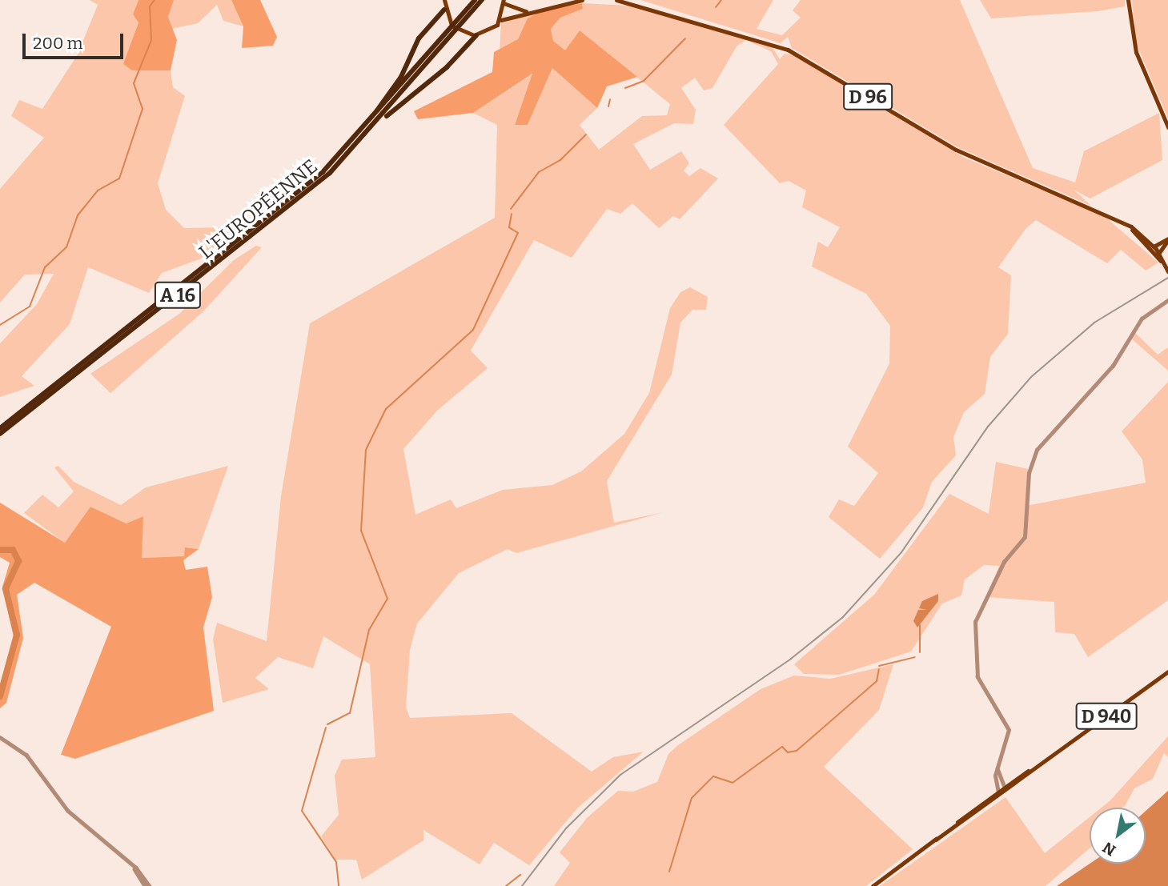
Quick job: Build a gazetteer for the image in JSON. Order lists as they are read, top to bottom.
{
  "streets": {
    "highway": ["L'EUROPÉENNE", "A 16"],
    "main road": ["D 96", "D 940"]
  },
  "scale_bar": "200 m",
  "north": "bottom left"
}
